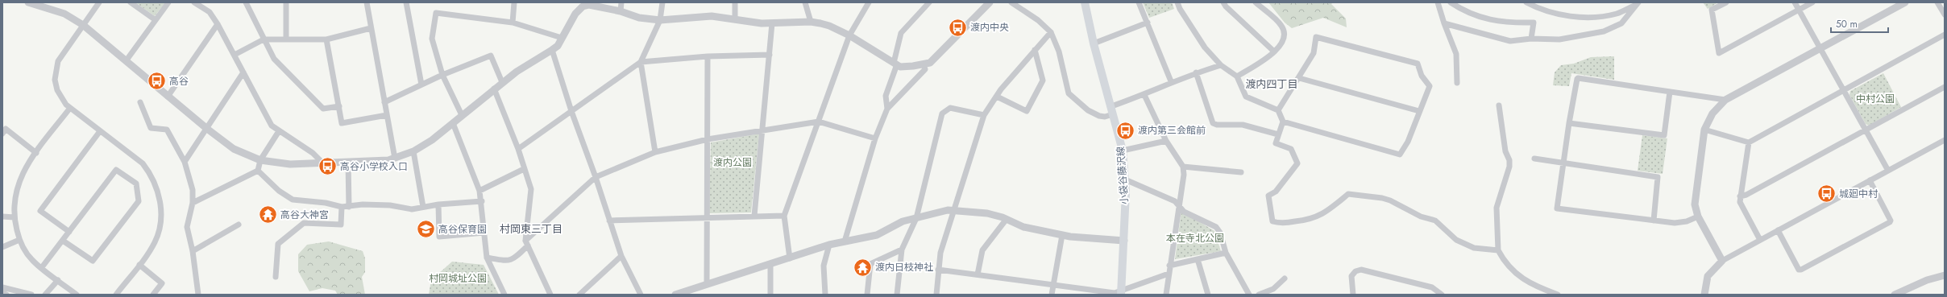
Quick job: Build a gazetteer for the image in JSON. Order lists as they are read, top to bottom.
{
  "streets": {
    "main road": ["小袋谷藤沢線"]
  },
  "districts": ["渡内四丁目", "村岡東三丁目"],
  "parks": [
    "中村公園",
    "渡内公園",
    "本在寺北公園",
    "村岡城址公園"
  ],
  "places": {
    "bus stop": [
      "渡内中央",
      "高谷",
      "渡内第三会館前",
      "高谷小学校入口",
      "城廻中村"
    ],
    "temple": ["高谷大神宮", "渡内日枝神社"],
    "school or university": ["高谷保育園"]
  },
  "scale_bar": "50 m"
}
